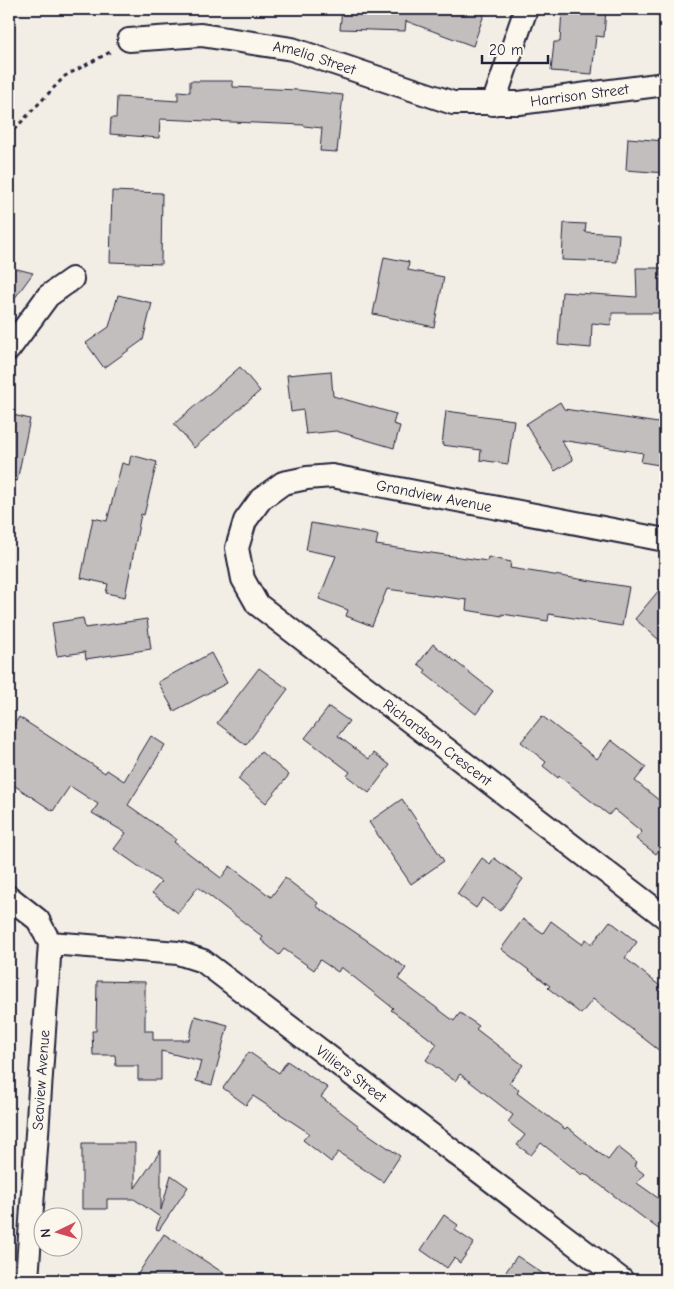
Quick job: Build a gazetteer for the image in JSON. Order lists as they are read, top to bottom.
{
  "streets": {
    "street": [
      "Amelia Street",
      "Harrison Street",
      "Grandview Avenue",
      "Richardson Crescent",
      "Villiers Street",
      "Seaview Avenue"
    ]
  },
  "crossings": [
    ["Amelia Street", "Harrison Street"],
    ["Grandview Avenue", "Richardson Crescent"],
    ["Villiers Street", "Seaview Avenue"]
  ],
  "scale_bar": "20 m",
  "north": "left"
}
